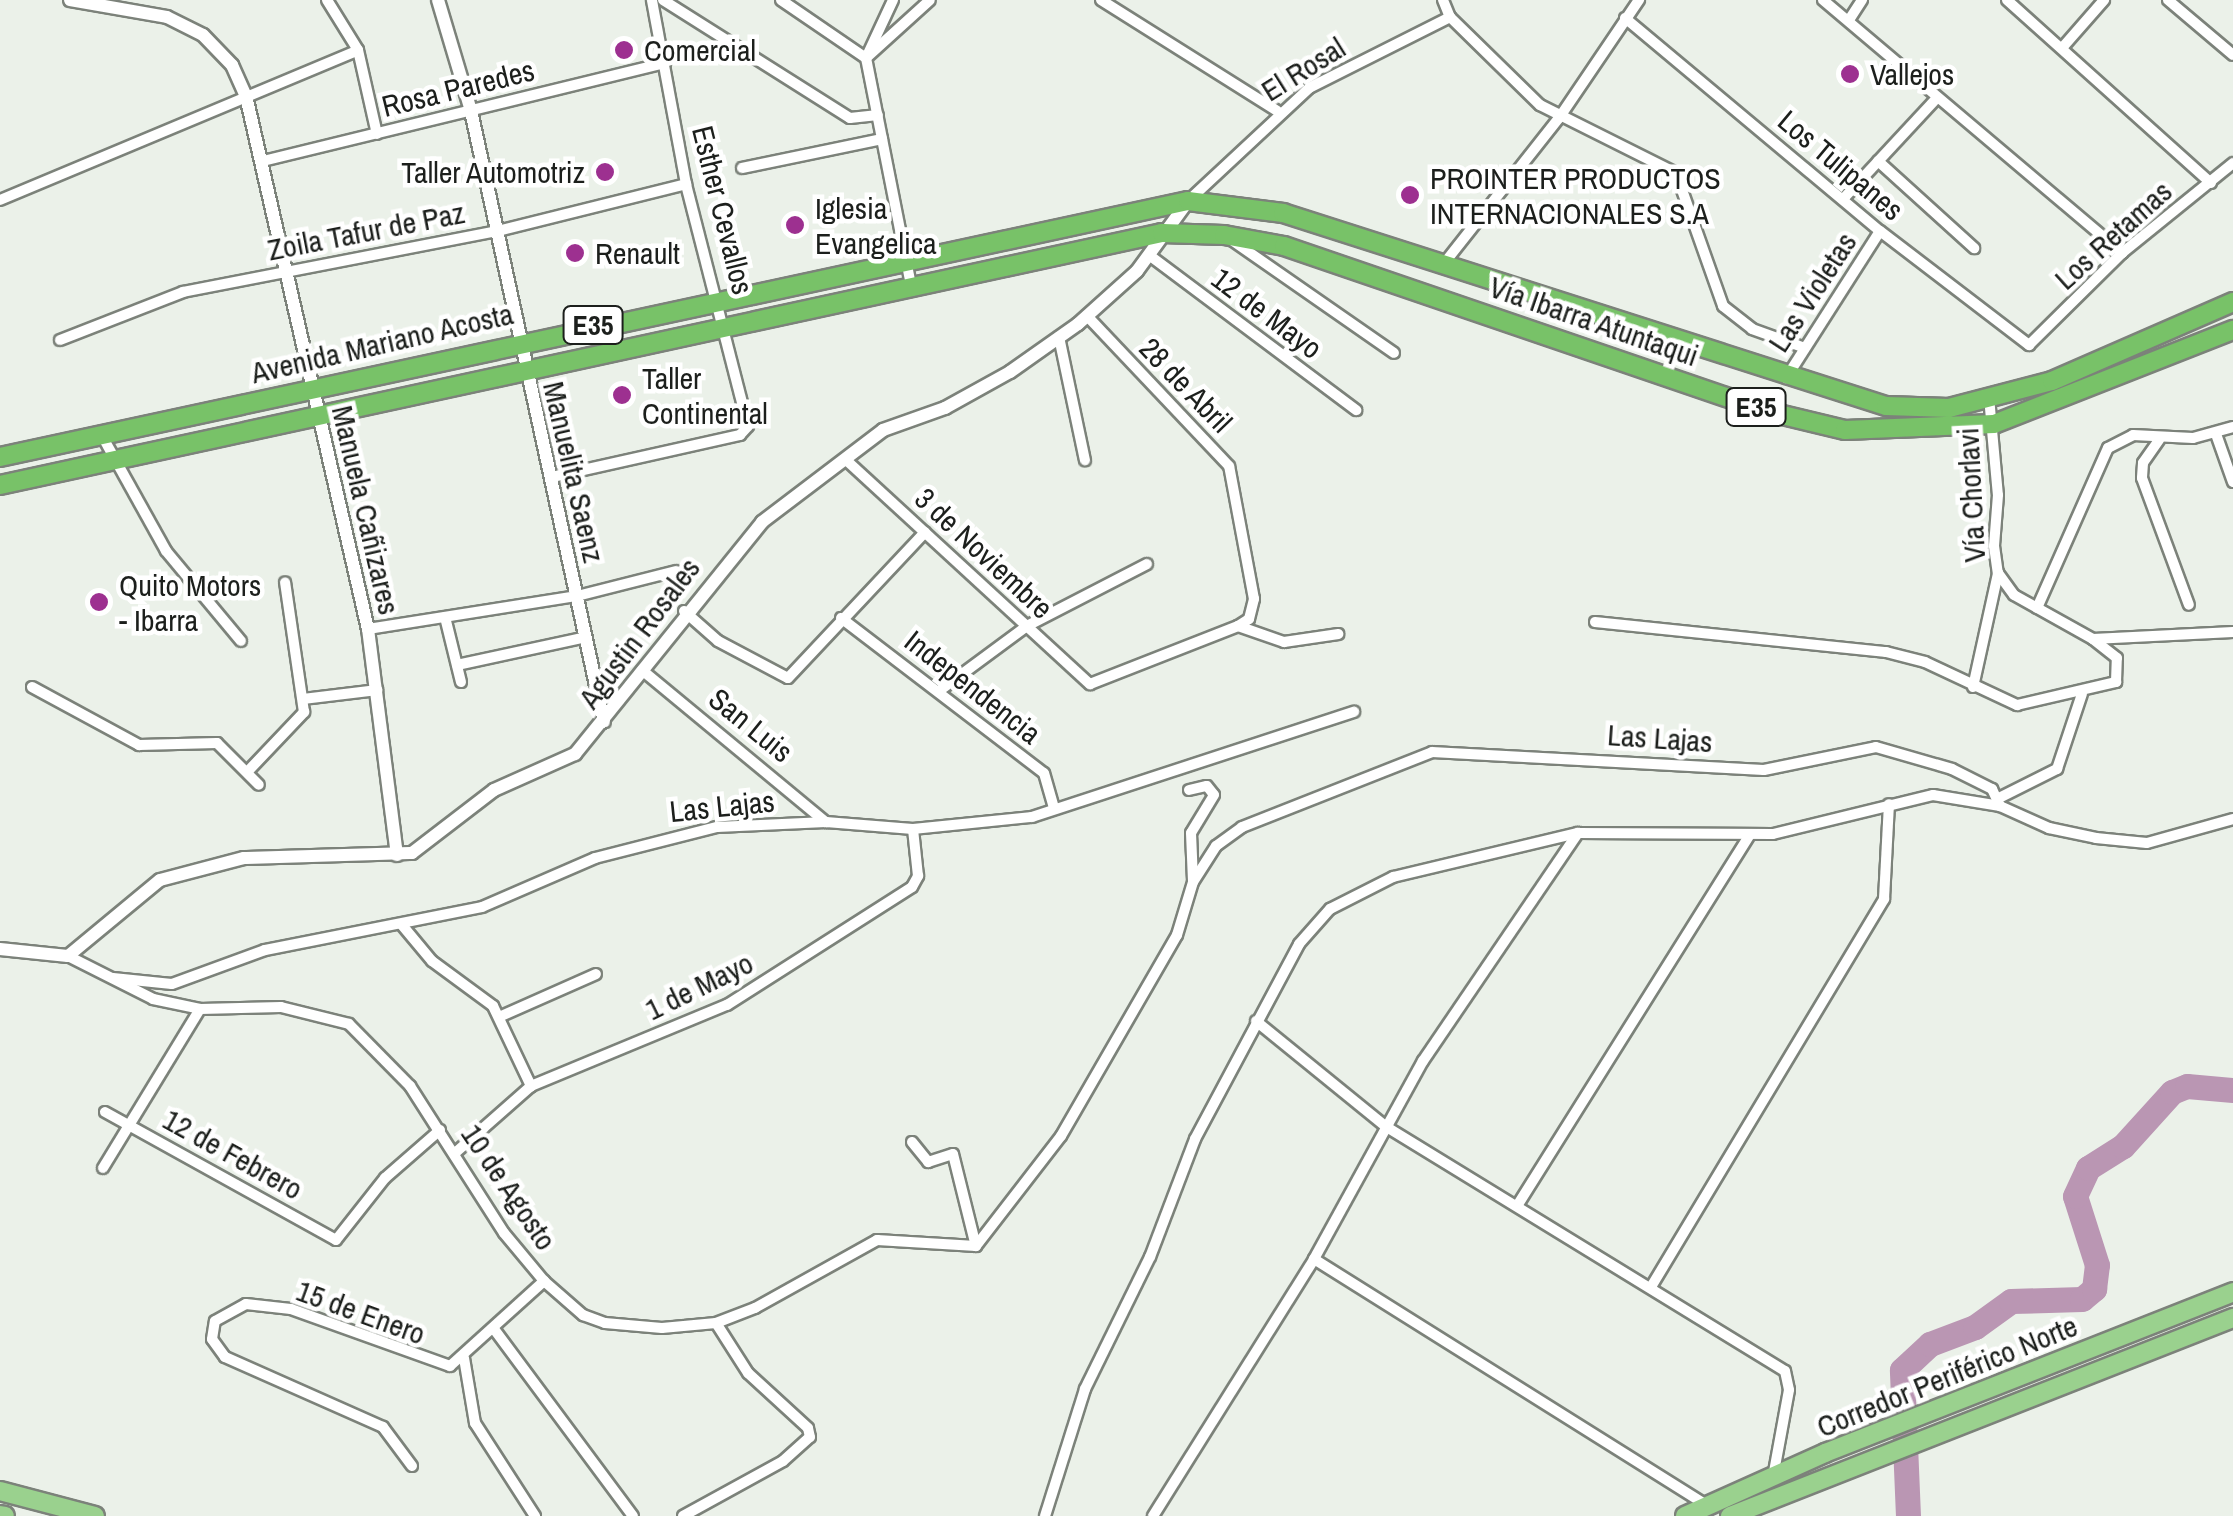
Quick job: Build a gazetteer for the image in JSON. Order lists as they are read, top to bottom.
{
  "streets": {
    "highway": ["Vía Ibarra Atuntaqui", "E35", "Avenida Mariano Acosta"],
    "main road": ["Corredor Periférico Norte"],
    "street": [
      "El Rosal",
      "Rosa Paredes",
      "Los Tulipanes",
      "Esther Cevallos",
      "Zoila Tafur de Paz",
      "Los Retamas",
      "Las Violetas",
      "12 de Mayo",
      "28 de Abril",
      "Manuelita Saenz",
      "Vía Chorlavi",
      "Manuela Cañizares",
      "3 de Noviembre",
      "Agustin Rosales",
      "Independencia",
      "San Luis",
      "Las Lajas",
      "1 de Mayo",
      "12 de Febrero",
      "10 de Agosto",
      "15 de Enero"
    ]
  },
  "crossings": [
    ["El Rosal", "E35"],
    ["El Rosal", "Avenida Mariano Acosta"],
    ["El Rosal", "Agustin Rosales"],
    ["Rosa Paredes", "Esther Cevallos"],
    ["Rosa Paredes", "Manuelita Saenz"],
    ["Rosa Paredes", "Manuela Cañizares"],
    ["Los Tulipanes", "Los Retamas"],
    ["Los Tulipanes", "Las Violetas"],
    ["Esther Cevallos", "Zoila Tafur de Paz"],
    ["Esther Cevallos", "Avenida Mariano Acosta"],
    ["Esther Cevallos", "Manuelita Saenz"],
    ["Zoila Tafur de Paz", "Manuelita Saenz"],
    ["Zoila Tafur de Paz", "Manuela Cañizares"],
    ["Las Violetas", "E35"],
    ["12 de Mayo", "Agustin Rosales"],
    ["Vía Ibarra Atuntaqui", "Avenida Mariano Acosta"],
    ["Vía Ibarra Atuntaqui", "Vía Chorlavi"],
    ["Vía Ibarra Atuntaqui", "Agustin Rosales"],
    ["E35", "Avenida Mariano Acosta"],
    ["E35", "Vía Chorlavi"],
    ["E35", "Agustin Rosales"],
    ["Avenida Mariano Acosta", "Manuelita Saenz"],
    ["Avenida Mariano Acosta", "Manuela Cañizares"],
    ["Avenida Mariano Acosta", "Agustin Rosales"],
    ["28 de Abril", "3 de Noviembre"],
    ["28 de Abril", "Agustin Rosales"],
    ["Manuelita Saenz", "Agustin Rosales"],
    ["Manuela Cañizares", "Agustin Rosales"],
    ["3 de Noviembre", "Agustin Rosales"],
    ["Agustin Rosales", "San Luis"],
    ["Agustin Rosales", "10 de Agosto"],
    ["Independencia", "Las Lajas"],
    ["San Luis", "Las Lajas"],
    ["Las Lajas", "1 de Mayo"],
    ["Las Lajas", "10 de Agosto"],
    ["1 de Mayo", "10 de Agosto"],
    ["12 de Febrero", "10 de Agosto"]
  ],
  "places": [
    "Comercial",
    "Vallejos",
    "Taller Automotriz",
    "PROINTER PRODUCTOS INTERNACIONALES S.A",
    "Iglesia Evangelica",
    "Renault",
    "Taller Continental",
    "Quito Motors - Ibarra"
  ]
}
